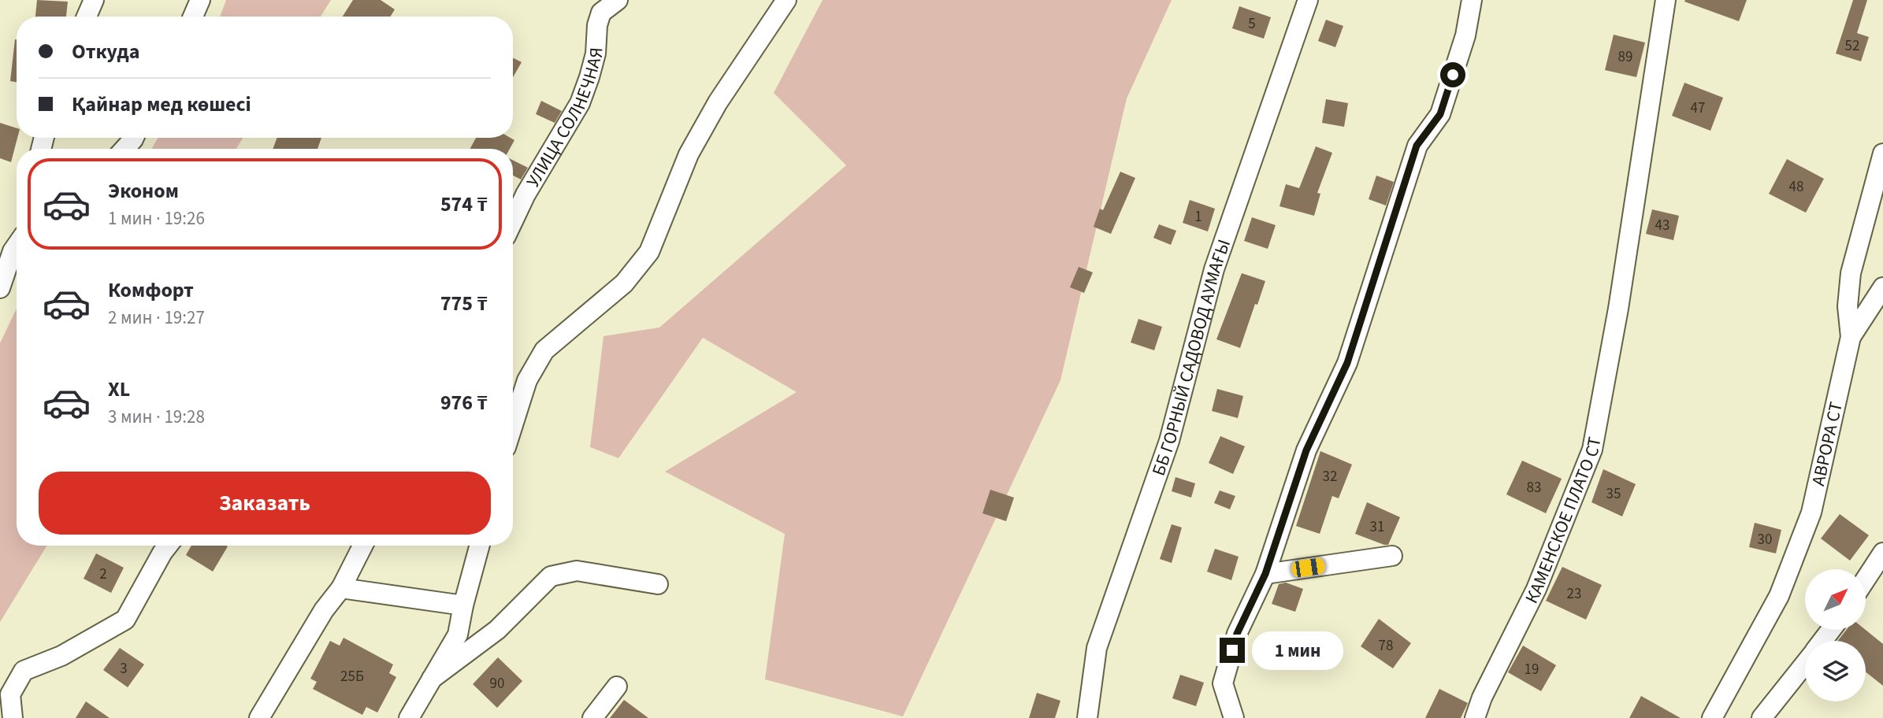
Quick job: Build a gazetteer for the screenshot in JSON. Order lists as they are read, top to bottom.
{
  "streets": {
    "street": [
      "УЛИЦА СОЛНЕЧНАЯ",
      "ББ ГОРНЫЙ САДОВОД АУМАҒЫ",
      "АВРОРА СТ",
      "КАМЕНСКОЕ ПЛАТО СТ"
    ]
  },
  "house_numbers": [
    "5",
    "52",
    "89",
    "47",
    "48",
    "1",
    "43",
    "32",
    "83",
    "35",
    "31",
    "30",
    "2",
    "23",
    "78",
    "3",
    "19",
    "25Б",
    "90"
  ],
  "north": "top right",
  "page": {
    "banner": ["Откуда", "Қайнар мед көшесі"],
    "list": [
      {
        "name": "Эконом",
        "note": "1 мин · 19:26",
        "value": "574 ₸"
      },
      {
        "name": "Комфорт",
        "note": "2 мин · 19:27",
        "value": "775 ₸"
      },
      {
        "name": "XL",
        "note": "3 мин · 19:28",
        "value": "976 ₸"
      }
    ],
    "buttons": "Заказать",
    "bubble": "1 мин"
  }
}
